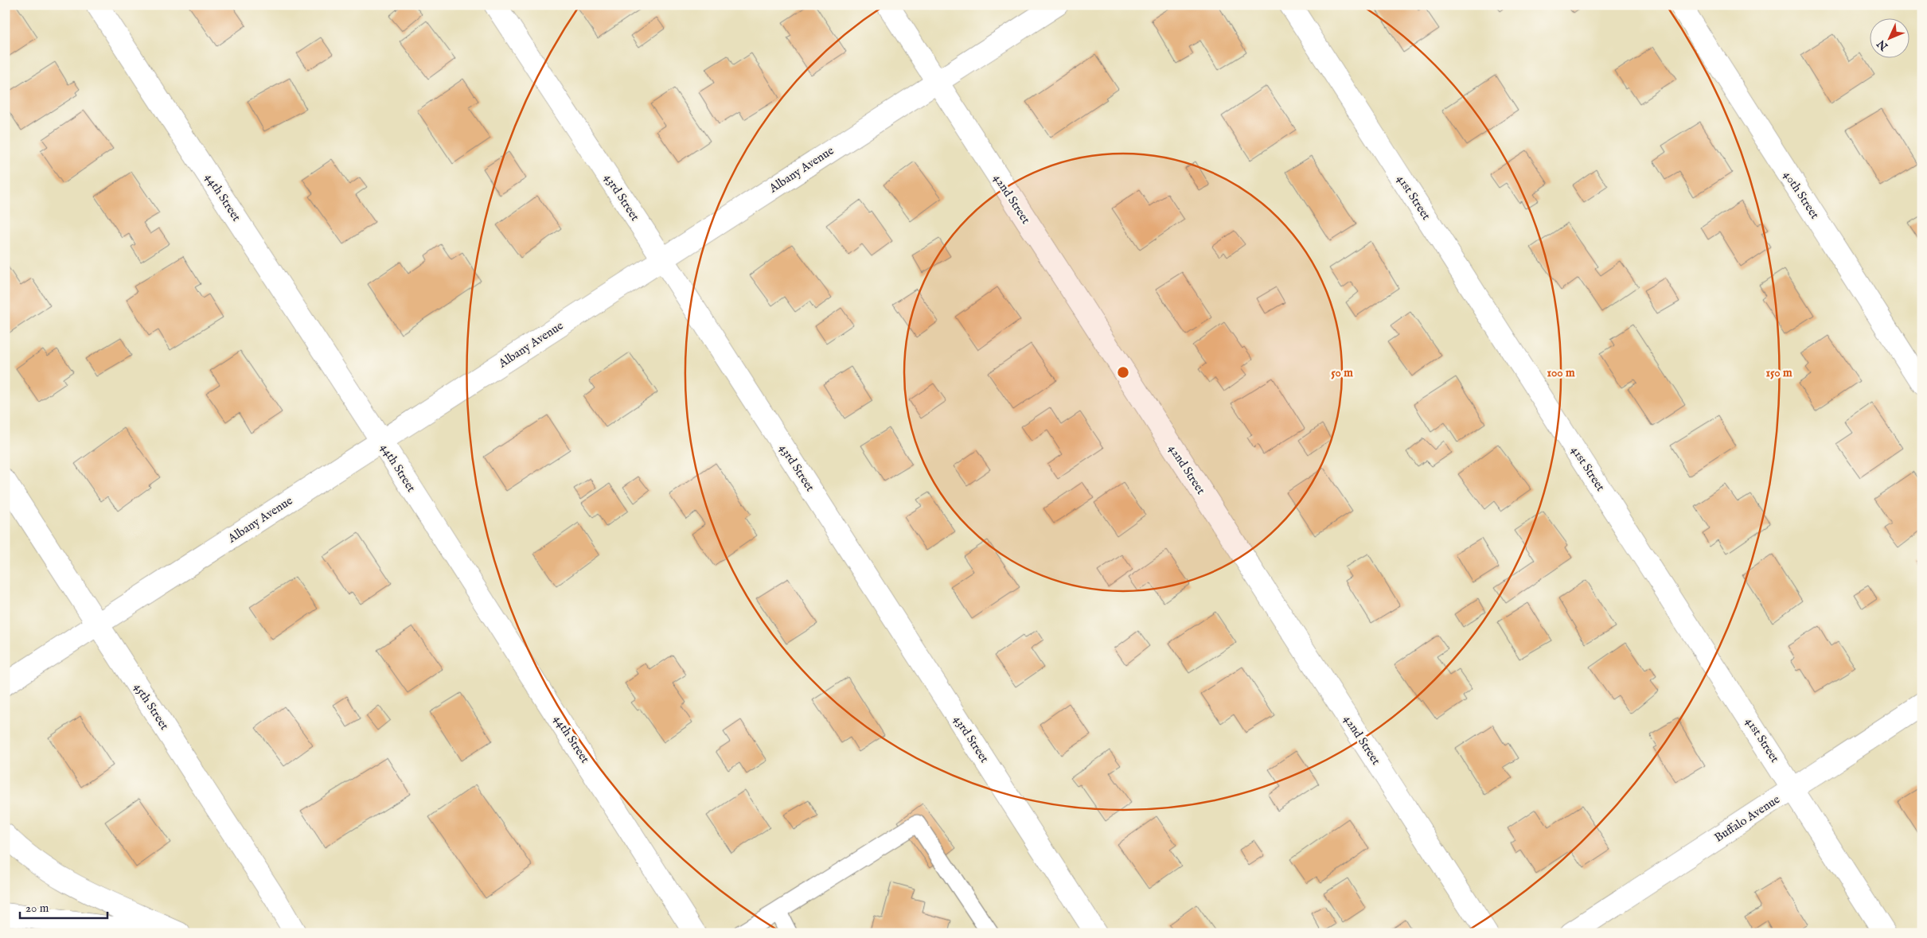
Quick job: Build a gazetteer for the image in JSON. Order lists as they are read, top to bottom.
{
  "streets": {
    "main road": [
      "Albany Avenue",
      "40th Street",
      "44th Street",
      "43rd Street",
      "41st Street",
      "42nd Street",
      "45th Street",
      "Buffalo Avenue"
    ]
  },
  "crossings": [
    ["Albany Avenue", "44th Street"],
    ["Albany Avenue", "43rd Street"],
    ["Albany Avenue", "42nd Street"],
    ["Albany Avenue", "45th Street"],
    ["41st Street", "Buffalo Avenue"]
  ],
  "scale_bar": "20 m",
  "north": "bottom left",
  "rings": ["50 m", "100 m", "150 m"]
}
